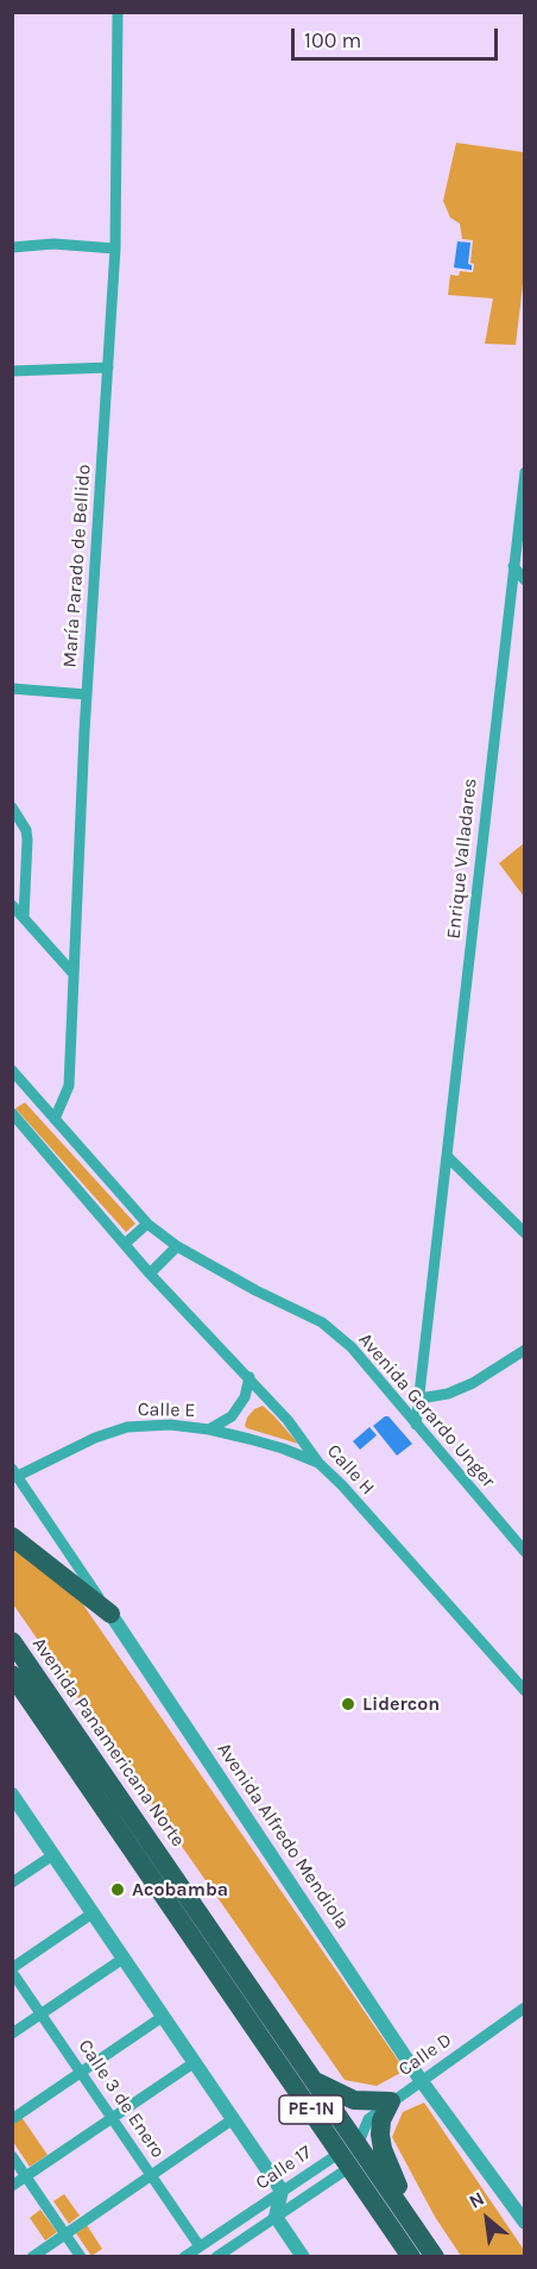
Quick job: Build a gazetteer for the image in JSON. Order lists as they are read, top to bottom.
{
  "streets": {
    "highway": ["Avenida Panamericana Norte", "PE-1N"],
    "street": [
      "María Parado de Bellido",
      "Enrique Valladares",
      "Calle E",
      "Avenida Gerardo Unger",
      "Calle H",
      "Avenida Alfredo Mendiola",
      "Calle D",
      "Calle 3 de Enero",
      "Calle 17"
    ]
  },
  "crossings": [
    ["María Parado de Bellido", "Avenida Gerardo Unger"],
    ["Enrique Valladares", "Avenida Gerardo Unger"],
    ["Calle E", "Calle H"],
    ["Calle E", "Avenida Alfredo Mendiola"],
    ["Avenida Panamericana Norte", "Calle D"],
    ["Avenida Panamericana Norte", "Calle 17"],
    ["Avenida Alfredo Mendiola", "Calle D"],
    ["Calle D", "Calle 17"],
    ["Calle 3 de Enero", "Calle 17"]
  ],
  "places": ["Lidercon", "Acobamba"],
  "scale_bar": "100 m",
  "north": "top left"
}
